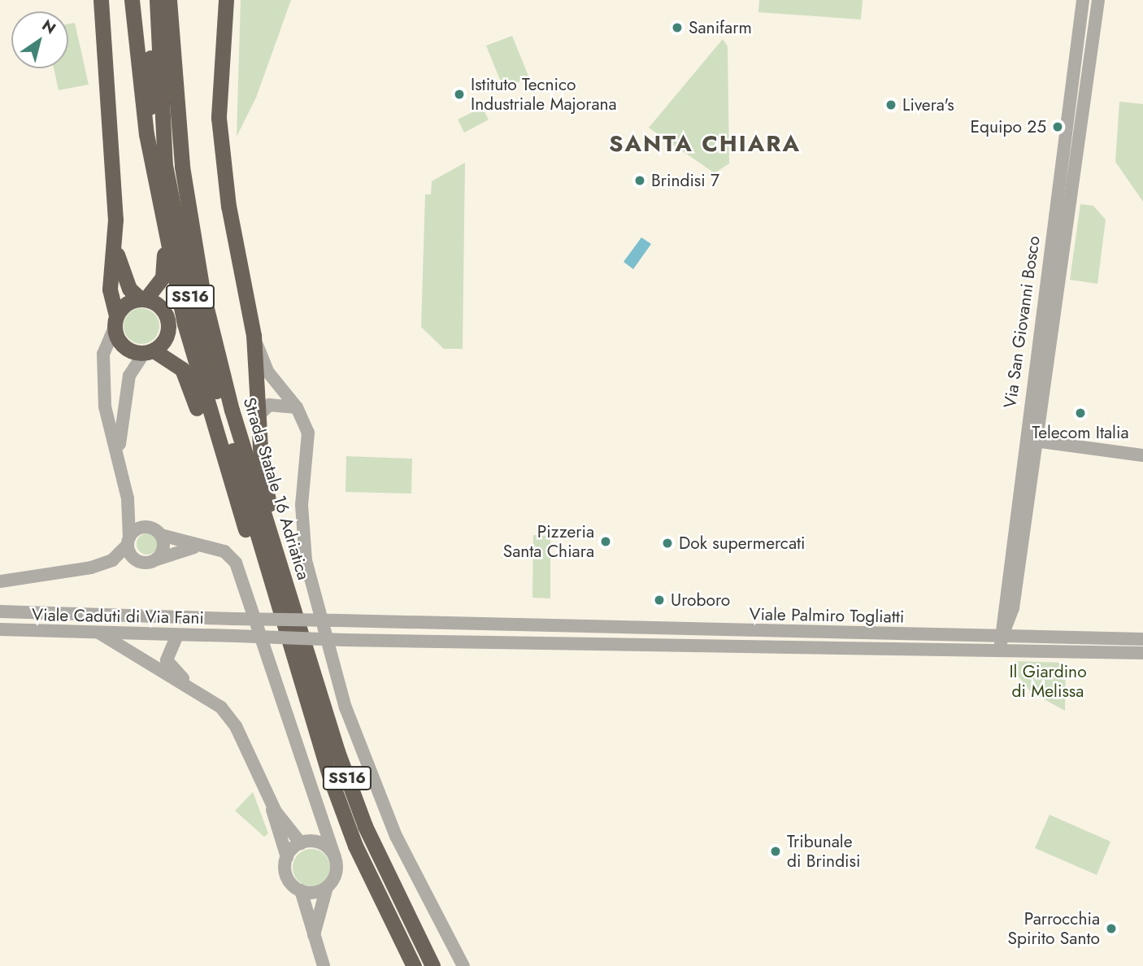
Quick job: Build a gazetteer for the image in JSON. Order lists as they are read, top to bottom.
{
  "streets": {
    "highway": ["SS16", "Strada Statale 16 Adriatica"],
    "street": ["Via San Giovanni Bosco", "Viale Palmiro Togliatti", "Viale Caduti di Via Fani"]
  },
  "crossings": [
    ["Via San Giovanni Bosco", "Viale Palmiro Togliatti"],
    ["Viale Palmiro Togliatti", "Viale Caduti di Via Fani"]
  ],
  "districts": ["SANTA CHIARA"],
  "parks": ["Il Giardino di Melissa"],
  "places": [
    "Sanifarm",
    "Istituto Tecnico Industriale Majorana",
    "Livera's",
    "Equipo 25",
    "Brindisi 7",
    "Telecom Italia",
    "Pizzeria Santa Chiara",
    "Dok supermercati",
    "Uroboro",
    "Tribunale di Brindisi",
    "Parrocchia Spirito Santo"
  ],
  "north": "top right"
}
